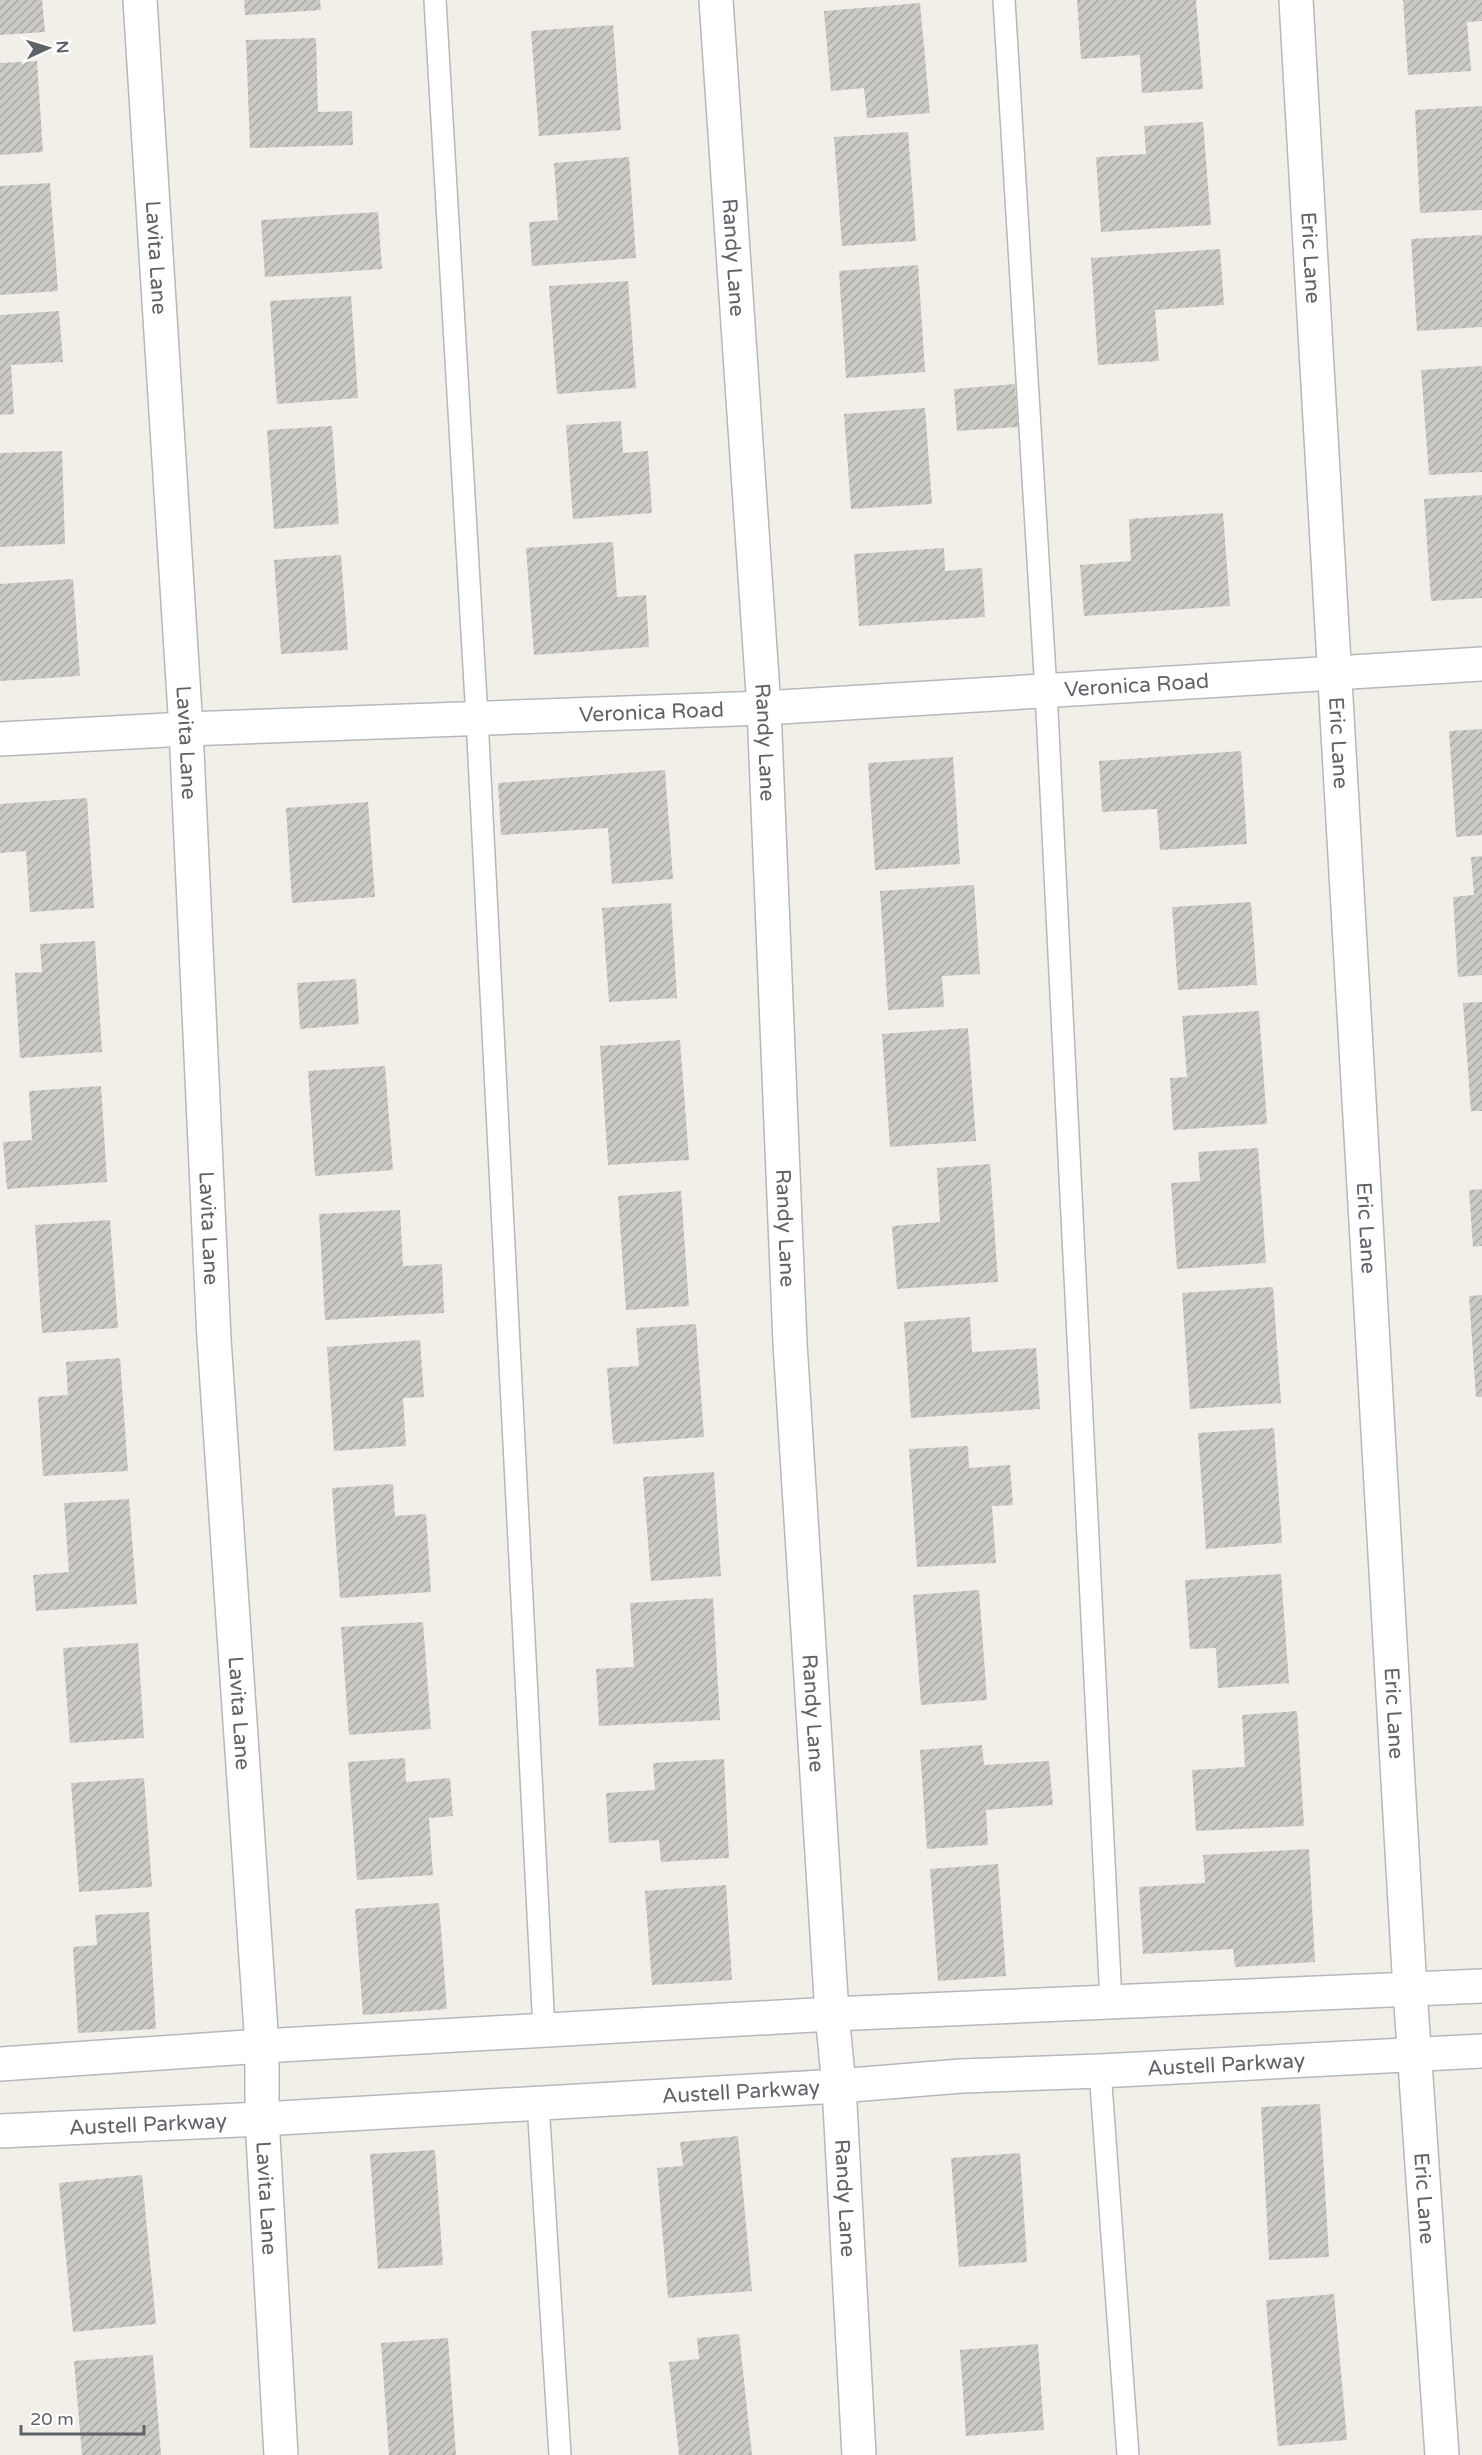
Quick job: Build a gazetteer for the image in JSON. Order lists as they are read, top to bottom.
{
  "streets": {
    "street": [
      "Lavita Lane",
      "Randy Lane",
      "Eric Lane",
      "Veronica Road",
      "Austell Parkway"
    ]
  },
  "crossings": [
    ["Lavita Lane", "Veronica Road"],
    ["Lavita Lane", "Austell Parkway"],
    ["Randy Lane", "Veronica Road"],
    ["Randy Lane", "Austell Parkway"],
    ["Eric Lane", "Veronica Road"],
    ["Eric Lane", "Austell Parkway"]
  ],
  "scale_bar": "20 m",
  "north": "right"
}
